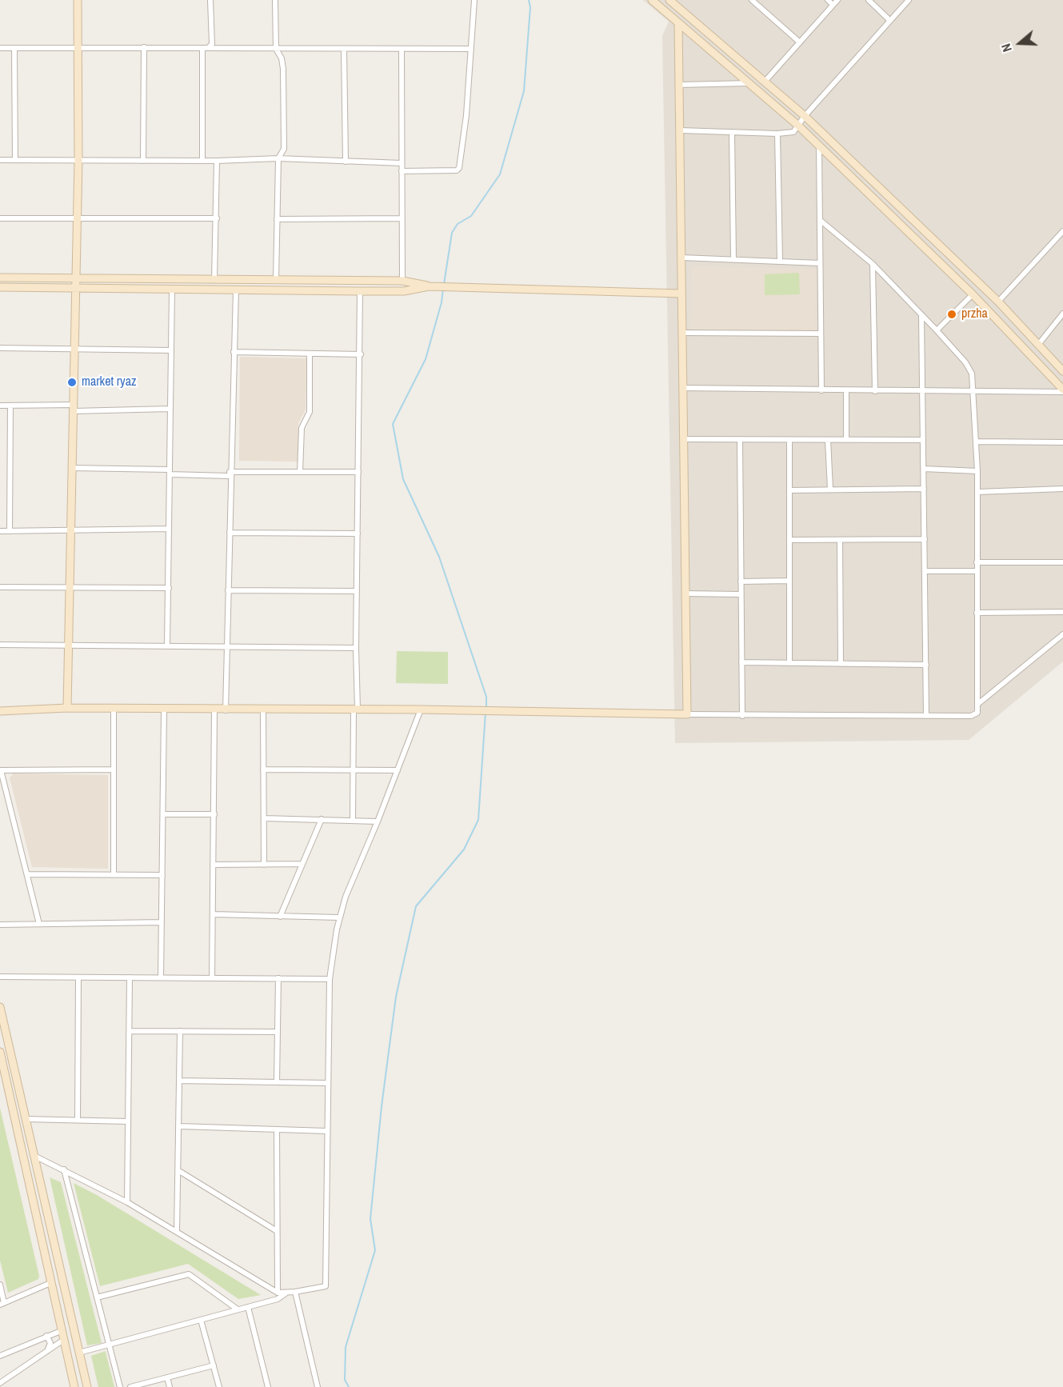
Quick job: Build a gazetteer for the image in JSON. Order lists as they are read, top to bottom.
{
  "places": ["przha", "market ryaz"],
  "north": "left"
}
